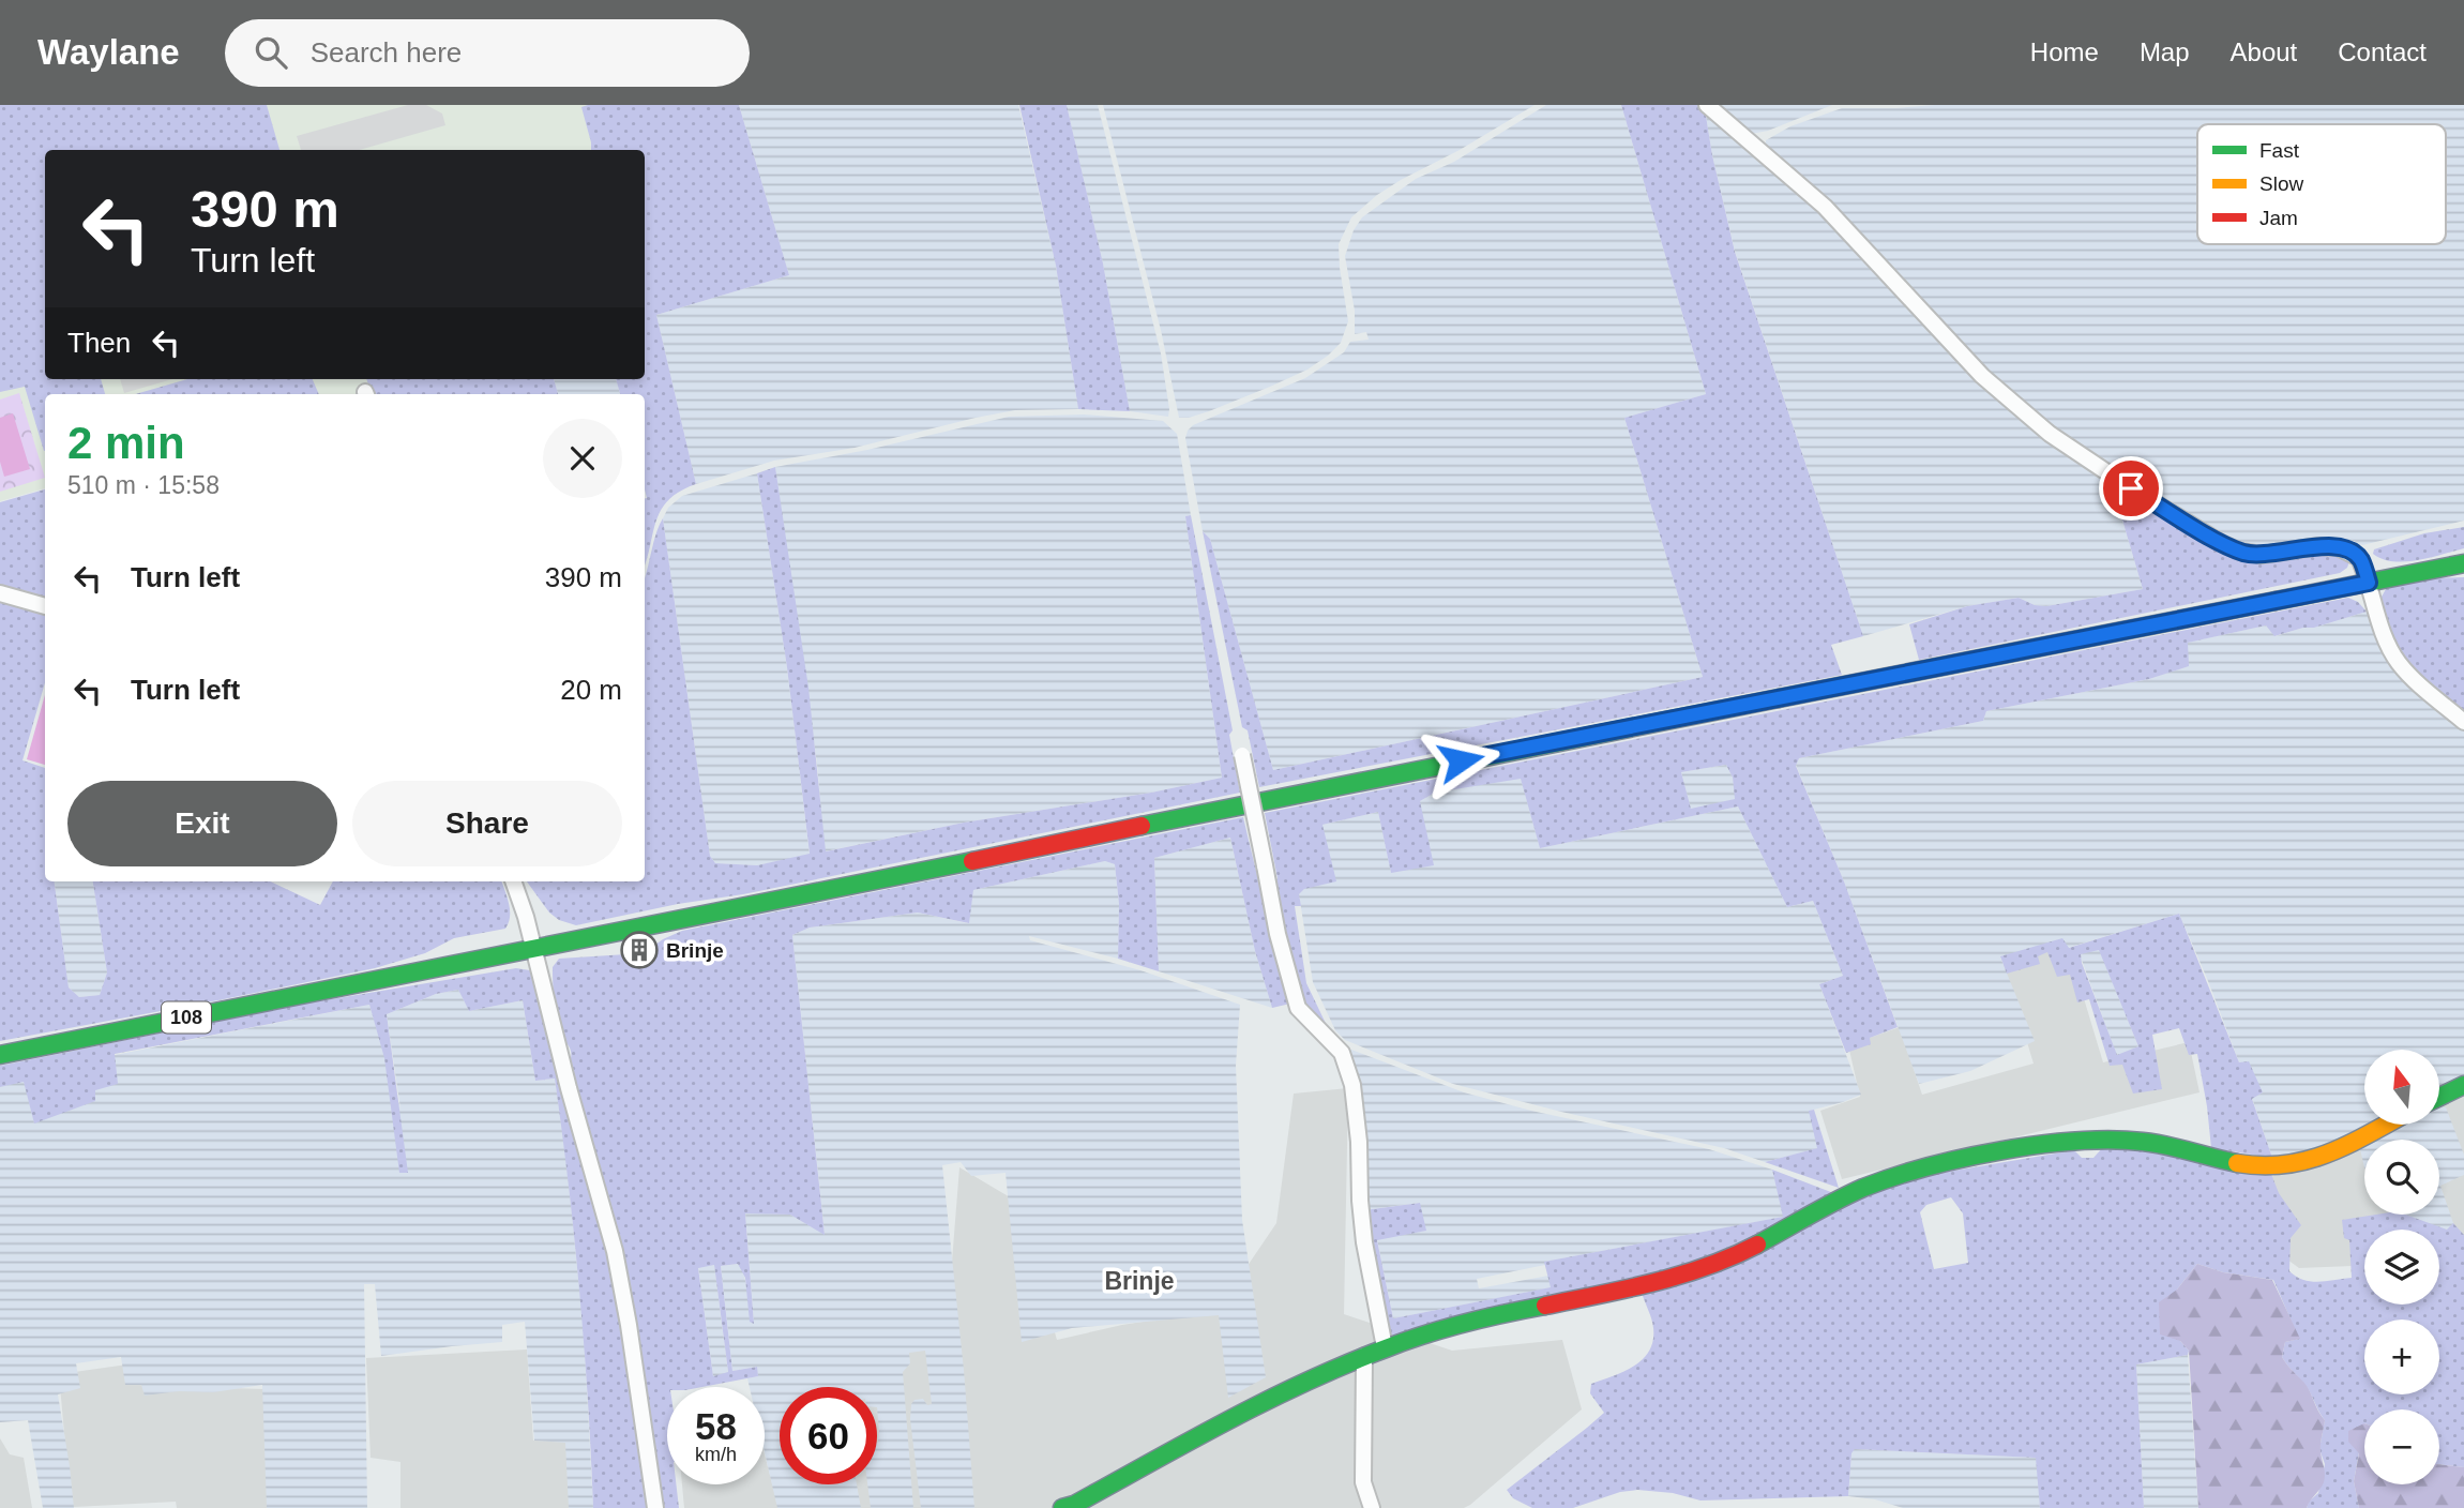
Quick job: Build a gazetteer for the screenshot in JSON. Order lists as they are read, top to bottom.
{
  "streets": {
    "main road": ["108"]
  },
  "districts": ["Brinje"],
  "places": {
    "building": ["Brinje"]
  },
  "legend": ["Fast", "Slow", "Jam"],
  "north": "top",
  "page": {
    "header": "Waylane",
    "search": "Search here",
    "nav": [
      "Home",
      "Map",
      "About",
      "Contact"
    ],
    "turn": ["390 m", "Turn left"],
    "then": "Then",
    "heading": ["2 min", "510 m · 15:58"],
    "list": [
      {
        "name": "Turn left",
        "value": "390 m"
      },
      {
        "name": "Turn left",
        "value": "20 m"
      }
    ],
    "buttons": ["Exit", "Share"],
    "map_buttons": ["+", "−"],
    "speed": "58 km/h",
    "limit": "60"
  }
}
